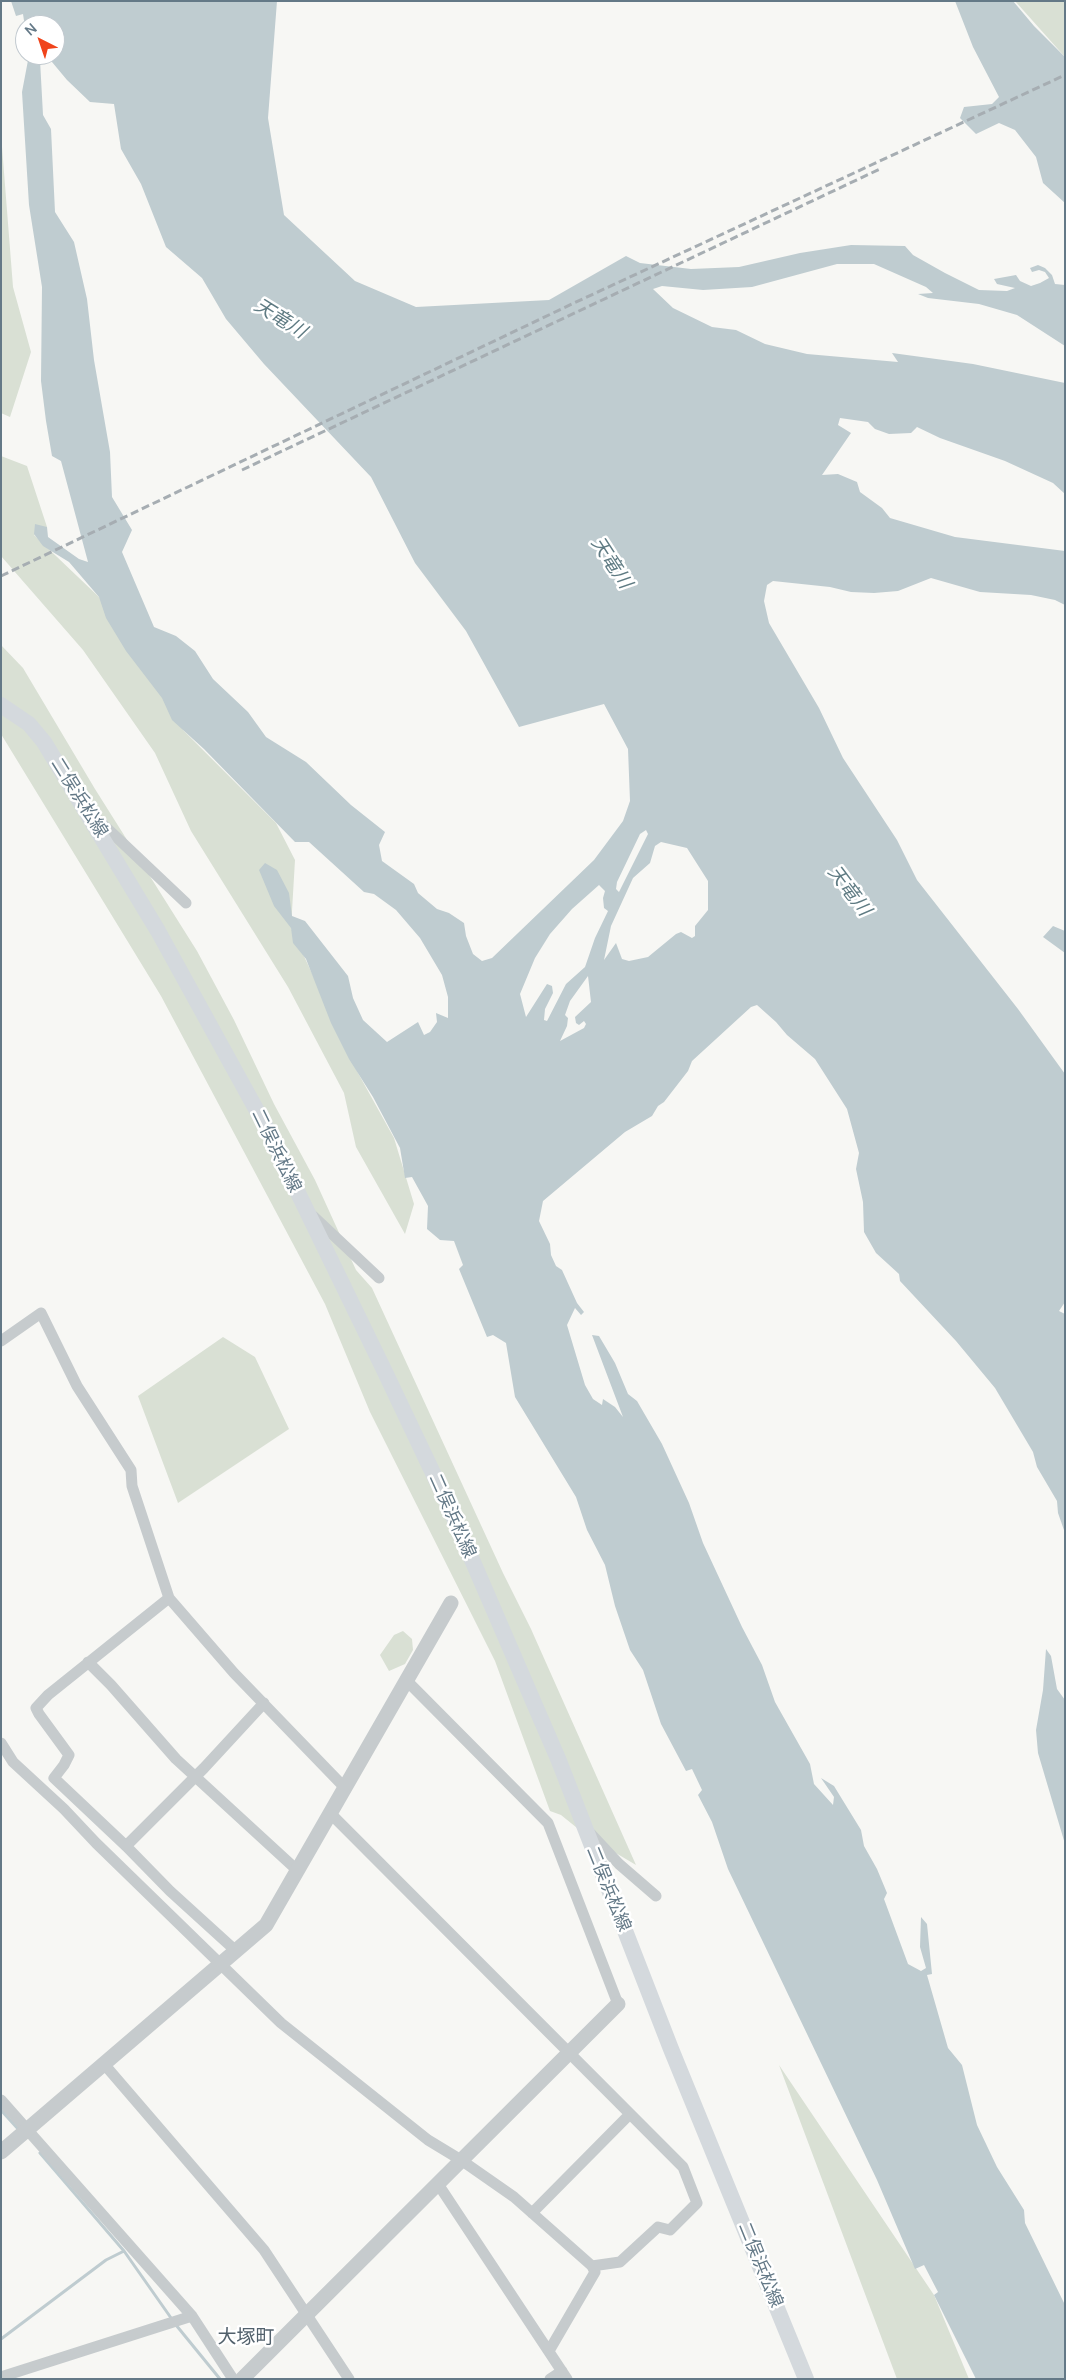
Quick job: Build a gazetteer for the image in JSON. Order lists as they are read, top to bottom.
{
  "streets": {
    "main road": ["二俣浜松線"]
  },
  "districts": ["大塚町"],
  "water": ["天竜川"],
  "north": "top left"
}
